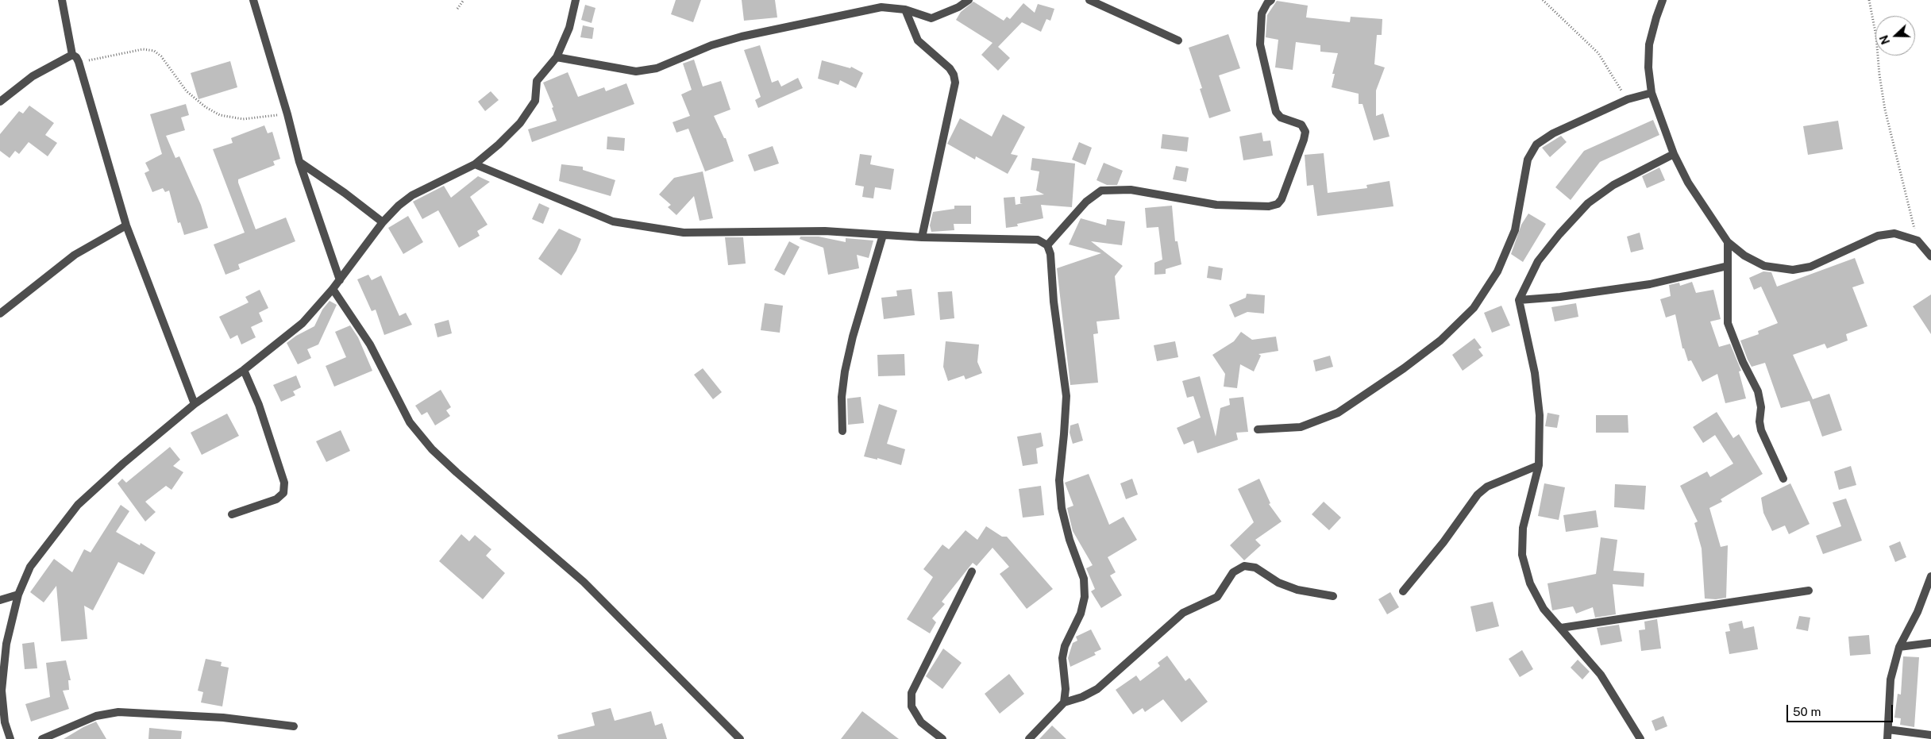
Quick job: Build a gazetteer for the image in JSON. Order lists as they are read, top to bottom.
{
  "scale_bar": "50 m",
  "north": "left"
}
